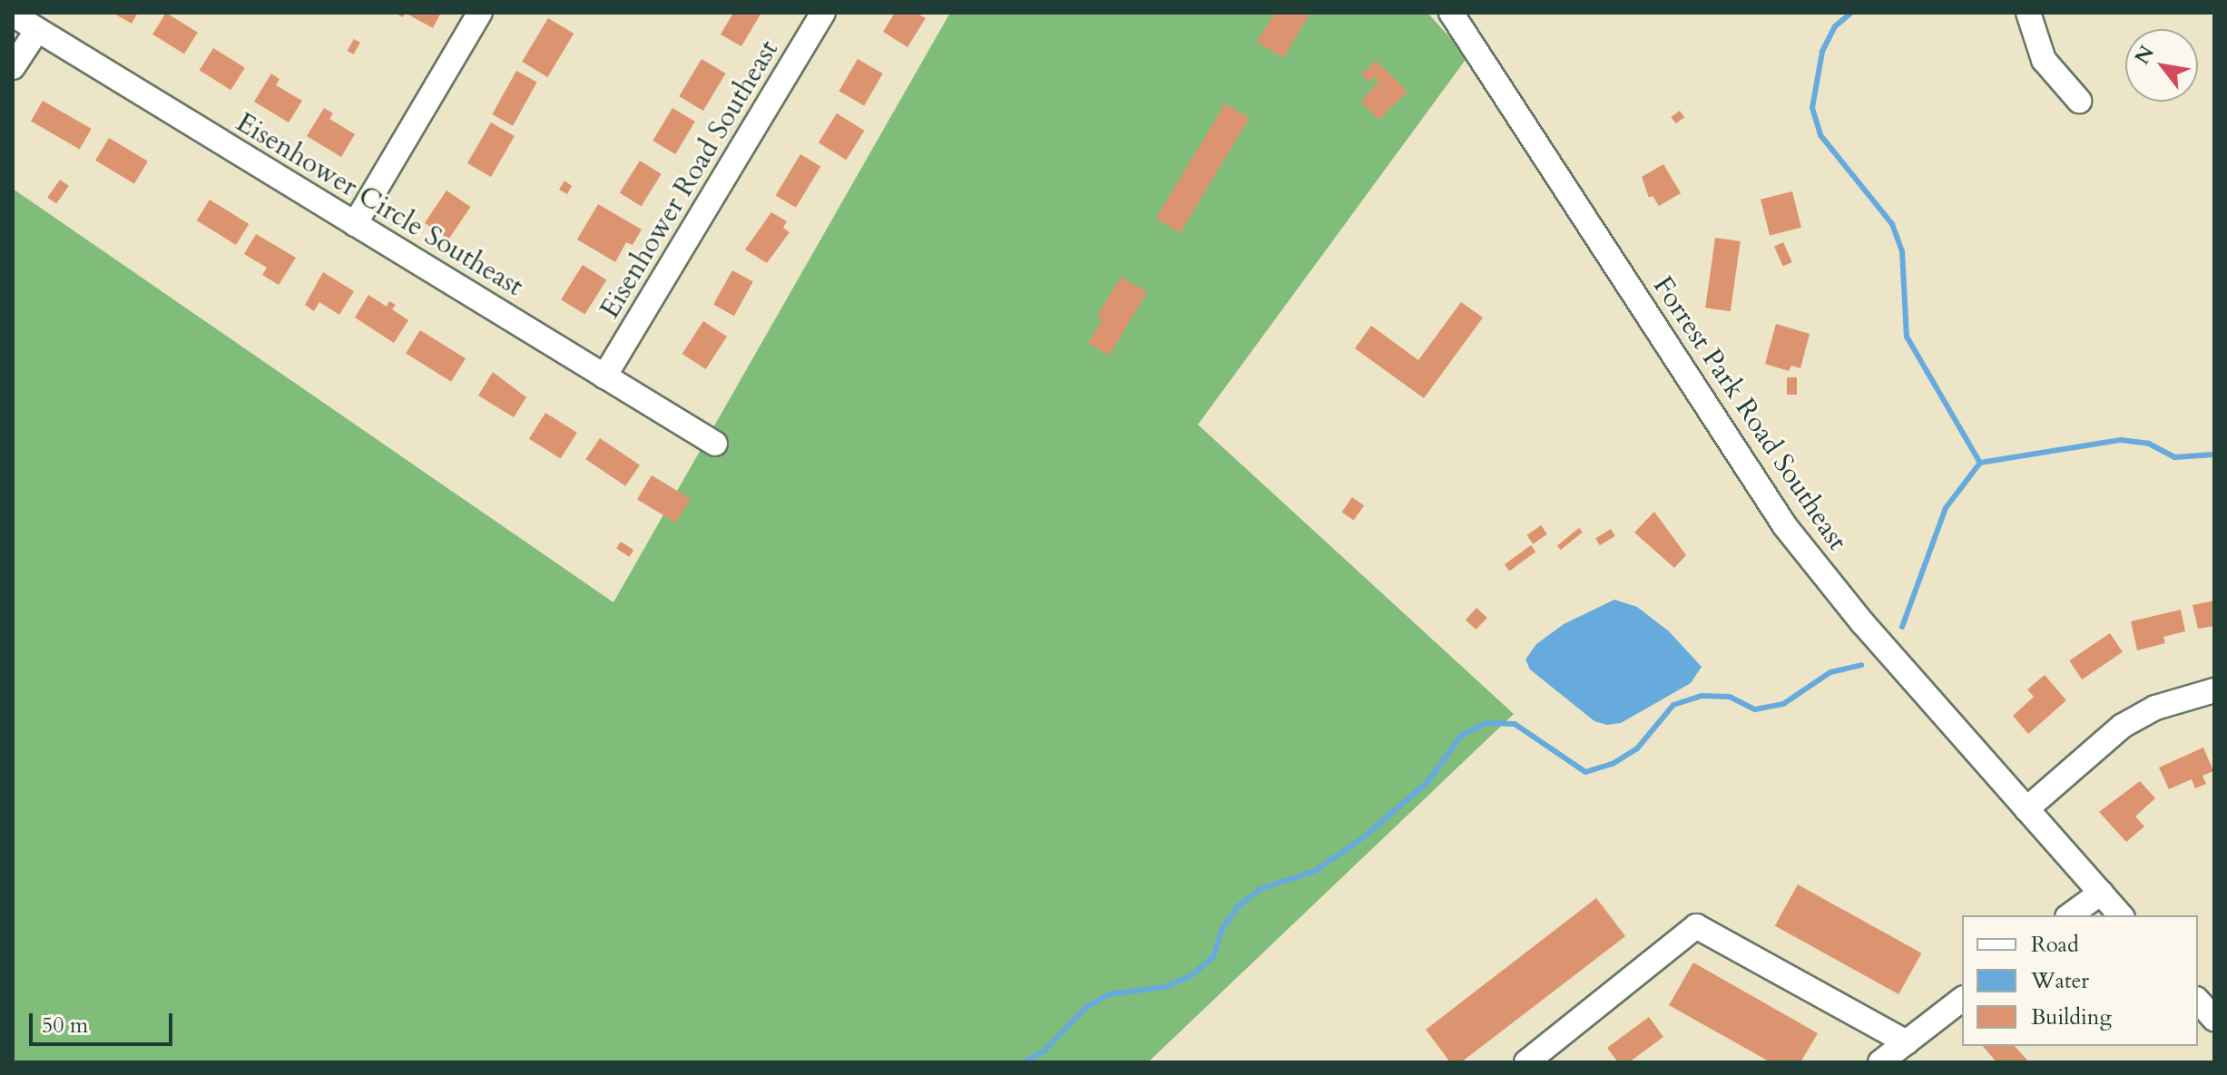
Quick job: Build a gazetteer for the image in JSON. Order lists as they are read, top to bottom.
{
  "streets": {
    "street": ["Eisenhower Road Southeast", "Eisenhower Circle Southeast", "Forrest Park Road Southeast"]
  },
  "crossings": [
    ["Eisenhower Road Southeast", "Eisenhower Circle Southeast"]
  ],
  "legend": ["Road", "Water", "Building"],
  "scale_bar": "50 m",
  "north": "top left"
}
